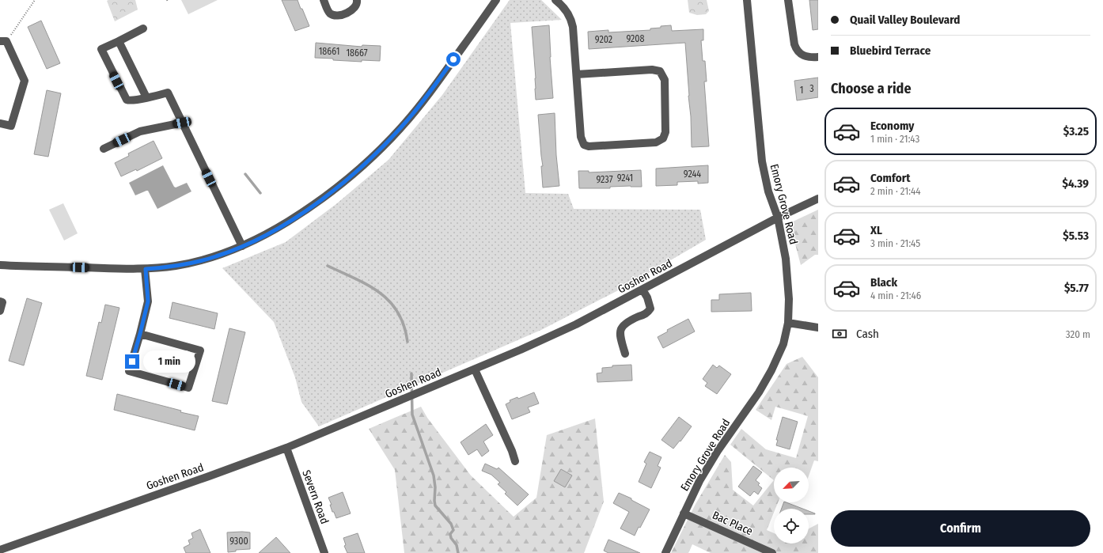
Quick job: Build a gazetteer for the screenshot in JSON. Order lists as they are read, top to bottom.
{
  "streets": {
    "street": [
      "Emory Grove Road",
      "Goshen Road",
      "Severn Road",
      "Bac Place"
    ]
  },
  "crossings": [
    ["Emory Grove Road", "Goshen Road"],
    ["Emory Grove Road", "Bac Place"],
    ["Goshen Road", "Severn Road"]
  ],
  "house_numbers": [
    "9208",
    "9202",
    "18661",
    "18667",
    "3",
    "1",
    "9244",
    "9241",
    "9237",
    "9300"
  ],
  "north": "bottom left",
  "page": {
    "banner": ["Quail Valley Boulevard", "Bluebird Terrace"],
    "heading": "Choose a ride",
    "list": [
      {
        "name": "Economy",
        "note": "1 min · 21:43",
        "value": "$3.25"
      },
      {
        "name": "Comfort",
        "note": "2 min · 21:44",
        "value": "$4.39"
      },
      {
        "name": "XL",
        "note": "3 min · 21:45",
        "value": "$5.53"
      },
      {
        "name": "Black",
        "note": "4 min · 21:46",
        "value": "$5.77"
      }
    ],
    "pay": ["Cash", "320 m"],
    "bubble": "1 min",
    "buttons": "Confirm"
  }
}
